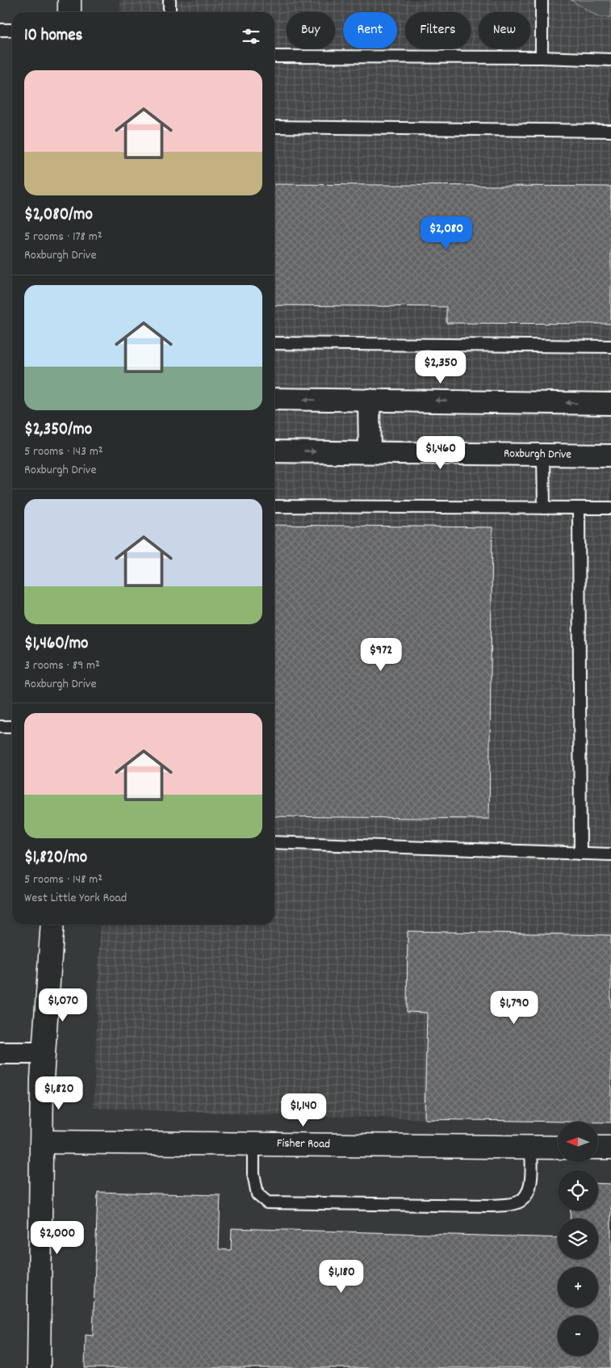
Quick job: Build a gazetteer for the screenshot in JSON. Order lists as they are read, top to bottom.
{
  "streets": {
    "street": ["Roxburgh Drive", "Fisher Road"]
  },
  "north": "left",
  "page": {
    "chip": [
      "Buy",
      "Rent",
      "Filters",
      "New"
    ],
    "heading": "10 homes",
    "list": [
      {
        "name": "$2,080/mo",
        "note": "5 rooms · 178 m² · Roxburgh Drive"
      },
      {
        "name": "$2,350/mo",
        "note": "5 rooms · 143 m² · Roxburgh Drive"
      },
      {
        "name": "$1,460/mo",
        "note": "3 rooms · 89 m² · Roxburgh Drive"
      },
      {
        "name": "$1,820/mo",
        "note": "5 rooms · 148 m² · West Little York Road"
      }
    ],
    "price": [
      "$2,080",
      "$2,350",
      "$1,460",
      "$972",
      "$1,070",
      "$1,790",
      "$1,820",
      "$1,140",
      "$2,000",
      "$1,180"
    ],
    "map_buttons": ["+", "−"]
  }
}
